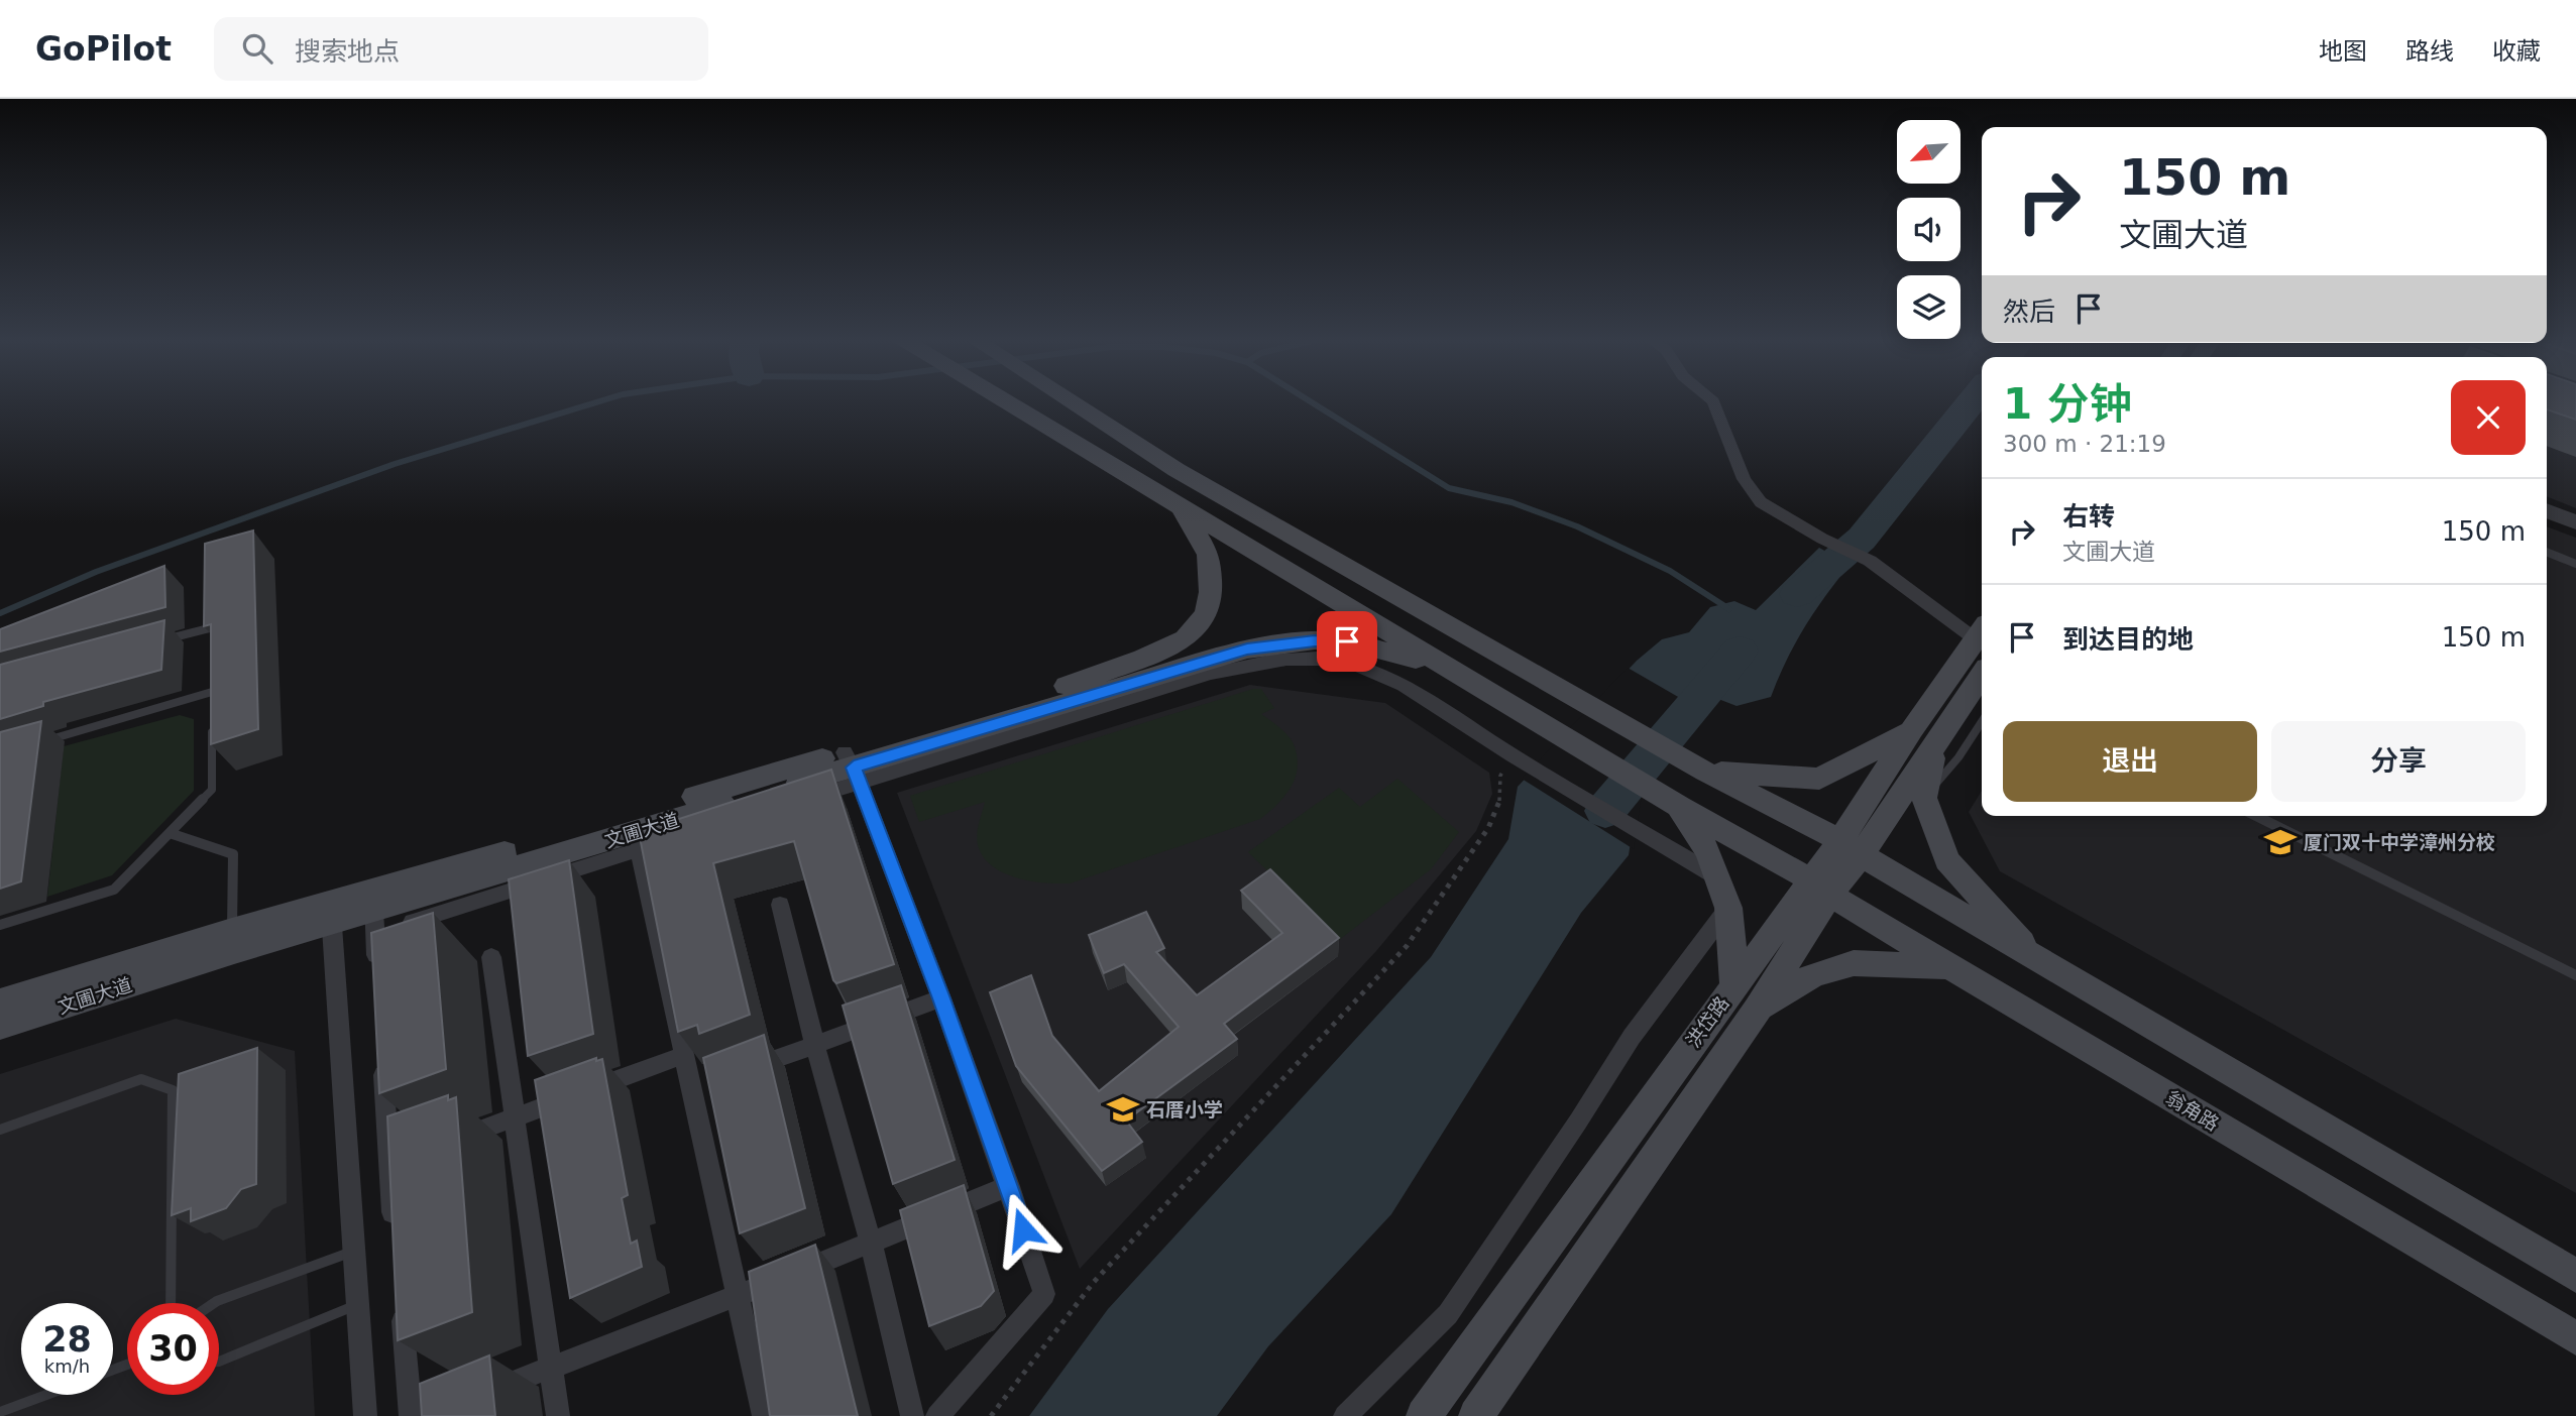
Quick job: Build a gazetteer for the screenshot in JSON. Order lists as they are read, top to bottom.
{
  "streets": {
    "main road": ["文圃大道", "洪岱路", "翁角路"]
  },
  "crossings": [
    ["文圃大道", "翁角路"],
    ["洪岱路", "翁角路"]
  ],
  "places": {
    "school or university": ["厦门双十中学漳州分校", "石厝小学"]
  },
  "north": "bottom left",
  "page": {
    "header": "GoPilot",
    "search": "搜索地点",
    "nav": ["地图", "路线", "收藏"],
    "turn": ["150 m", "文圃大道"],
    "then": "然后",
    "heading": ["1 分钟", "300 m · 21:19"],
    "list": [
      {
        "name": "右转",
        "note": "文圃大道",
        "value": "150 m"
      },
      {
        "name": "到达目的地",
        "value": "150 m"
      }
    ],
    "buttons": ["退出", "分享"],
    "speed": "28 km/h",
    "limit": "30"
  }
}
